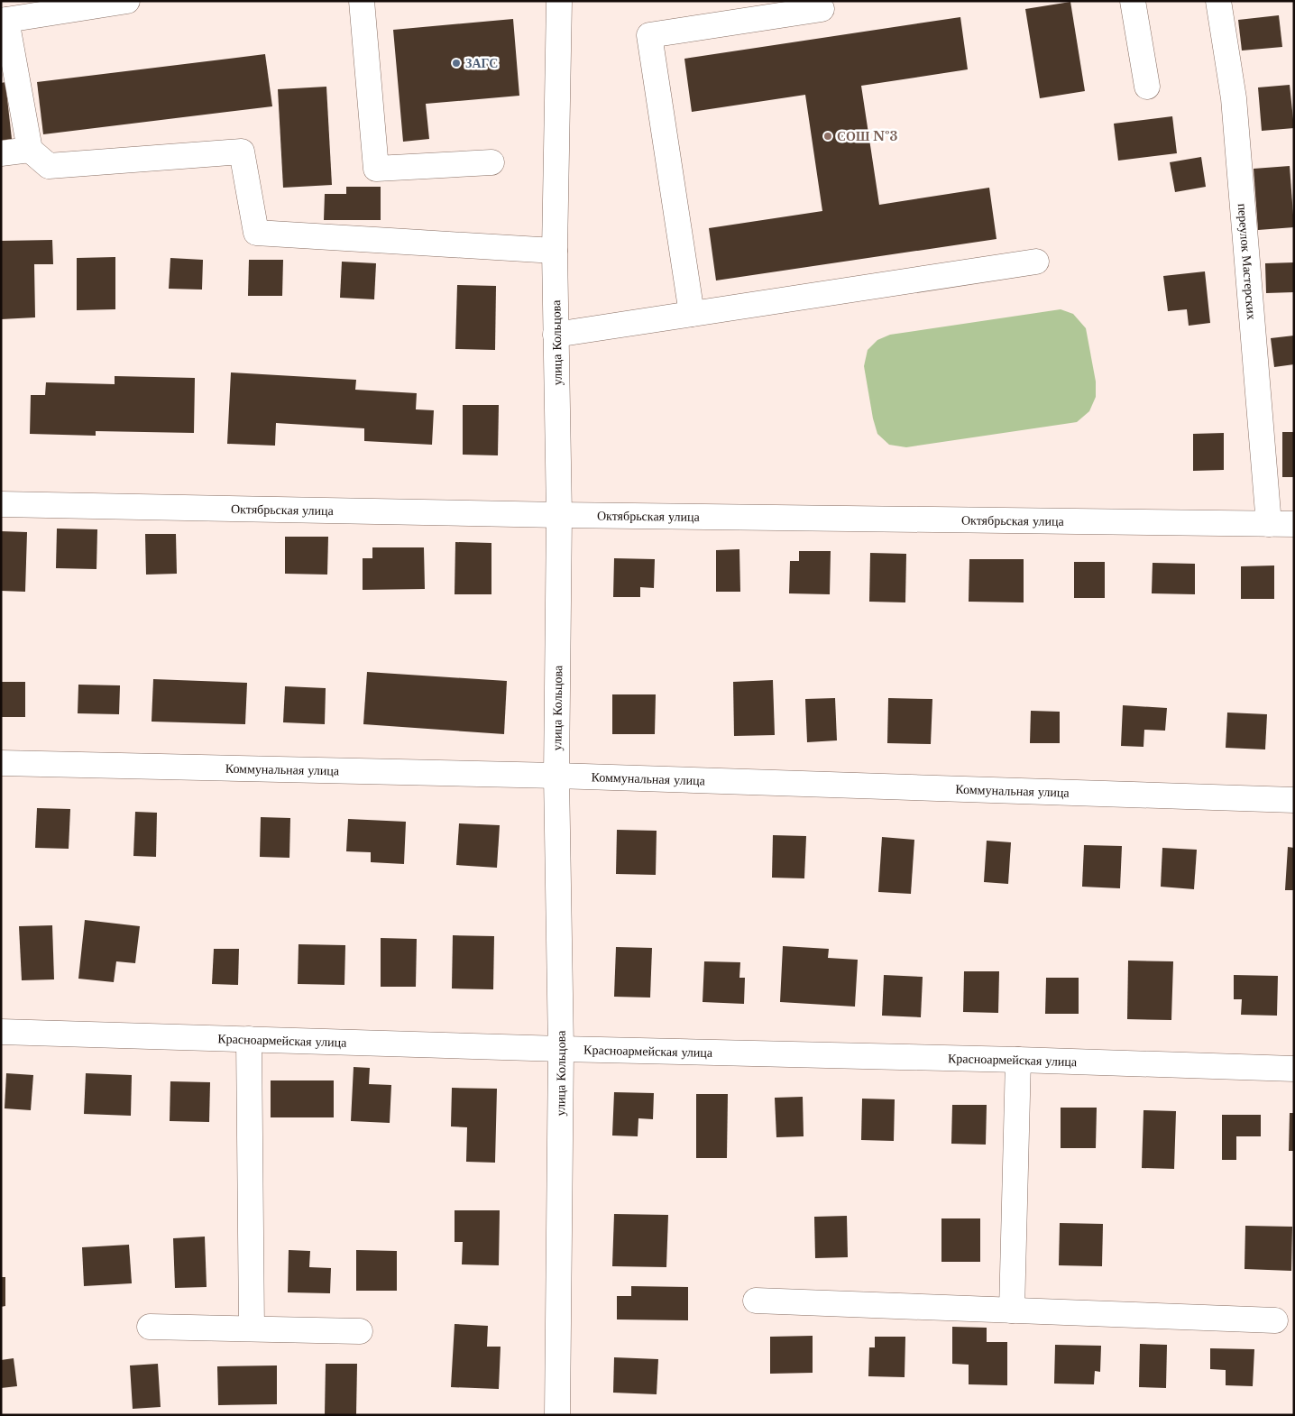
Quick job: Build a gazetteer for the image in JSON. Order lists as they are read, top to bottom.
{
  "streets": {
    "street": [
      "переулок Мастерских",
      "улица Кольцова",
      "Октябрьская улица",
      "Коммунальная улица",
      "Красноармейская улица"
    ]
  },
  "crossings": [
    ["переулок Мастерских", "Октябрьская улица"],
    ["улица Кольцова", "Октябрьская улица"],
    ["улица Кольцова", "Коммунальная улица"],
    ["улица Кольцова", "Красноармейская улица"]
  ],
  "places": ["ЗАГС", "СОШ №3"]
}
